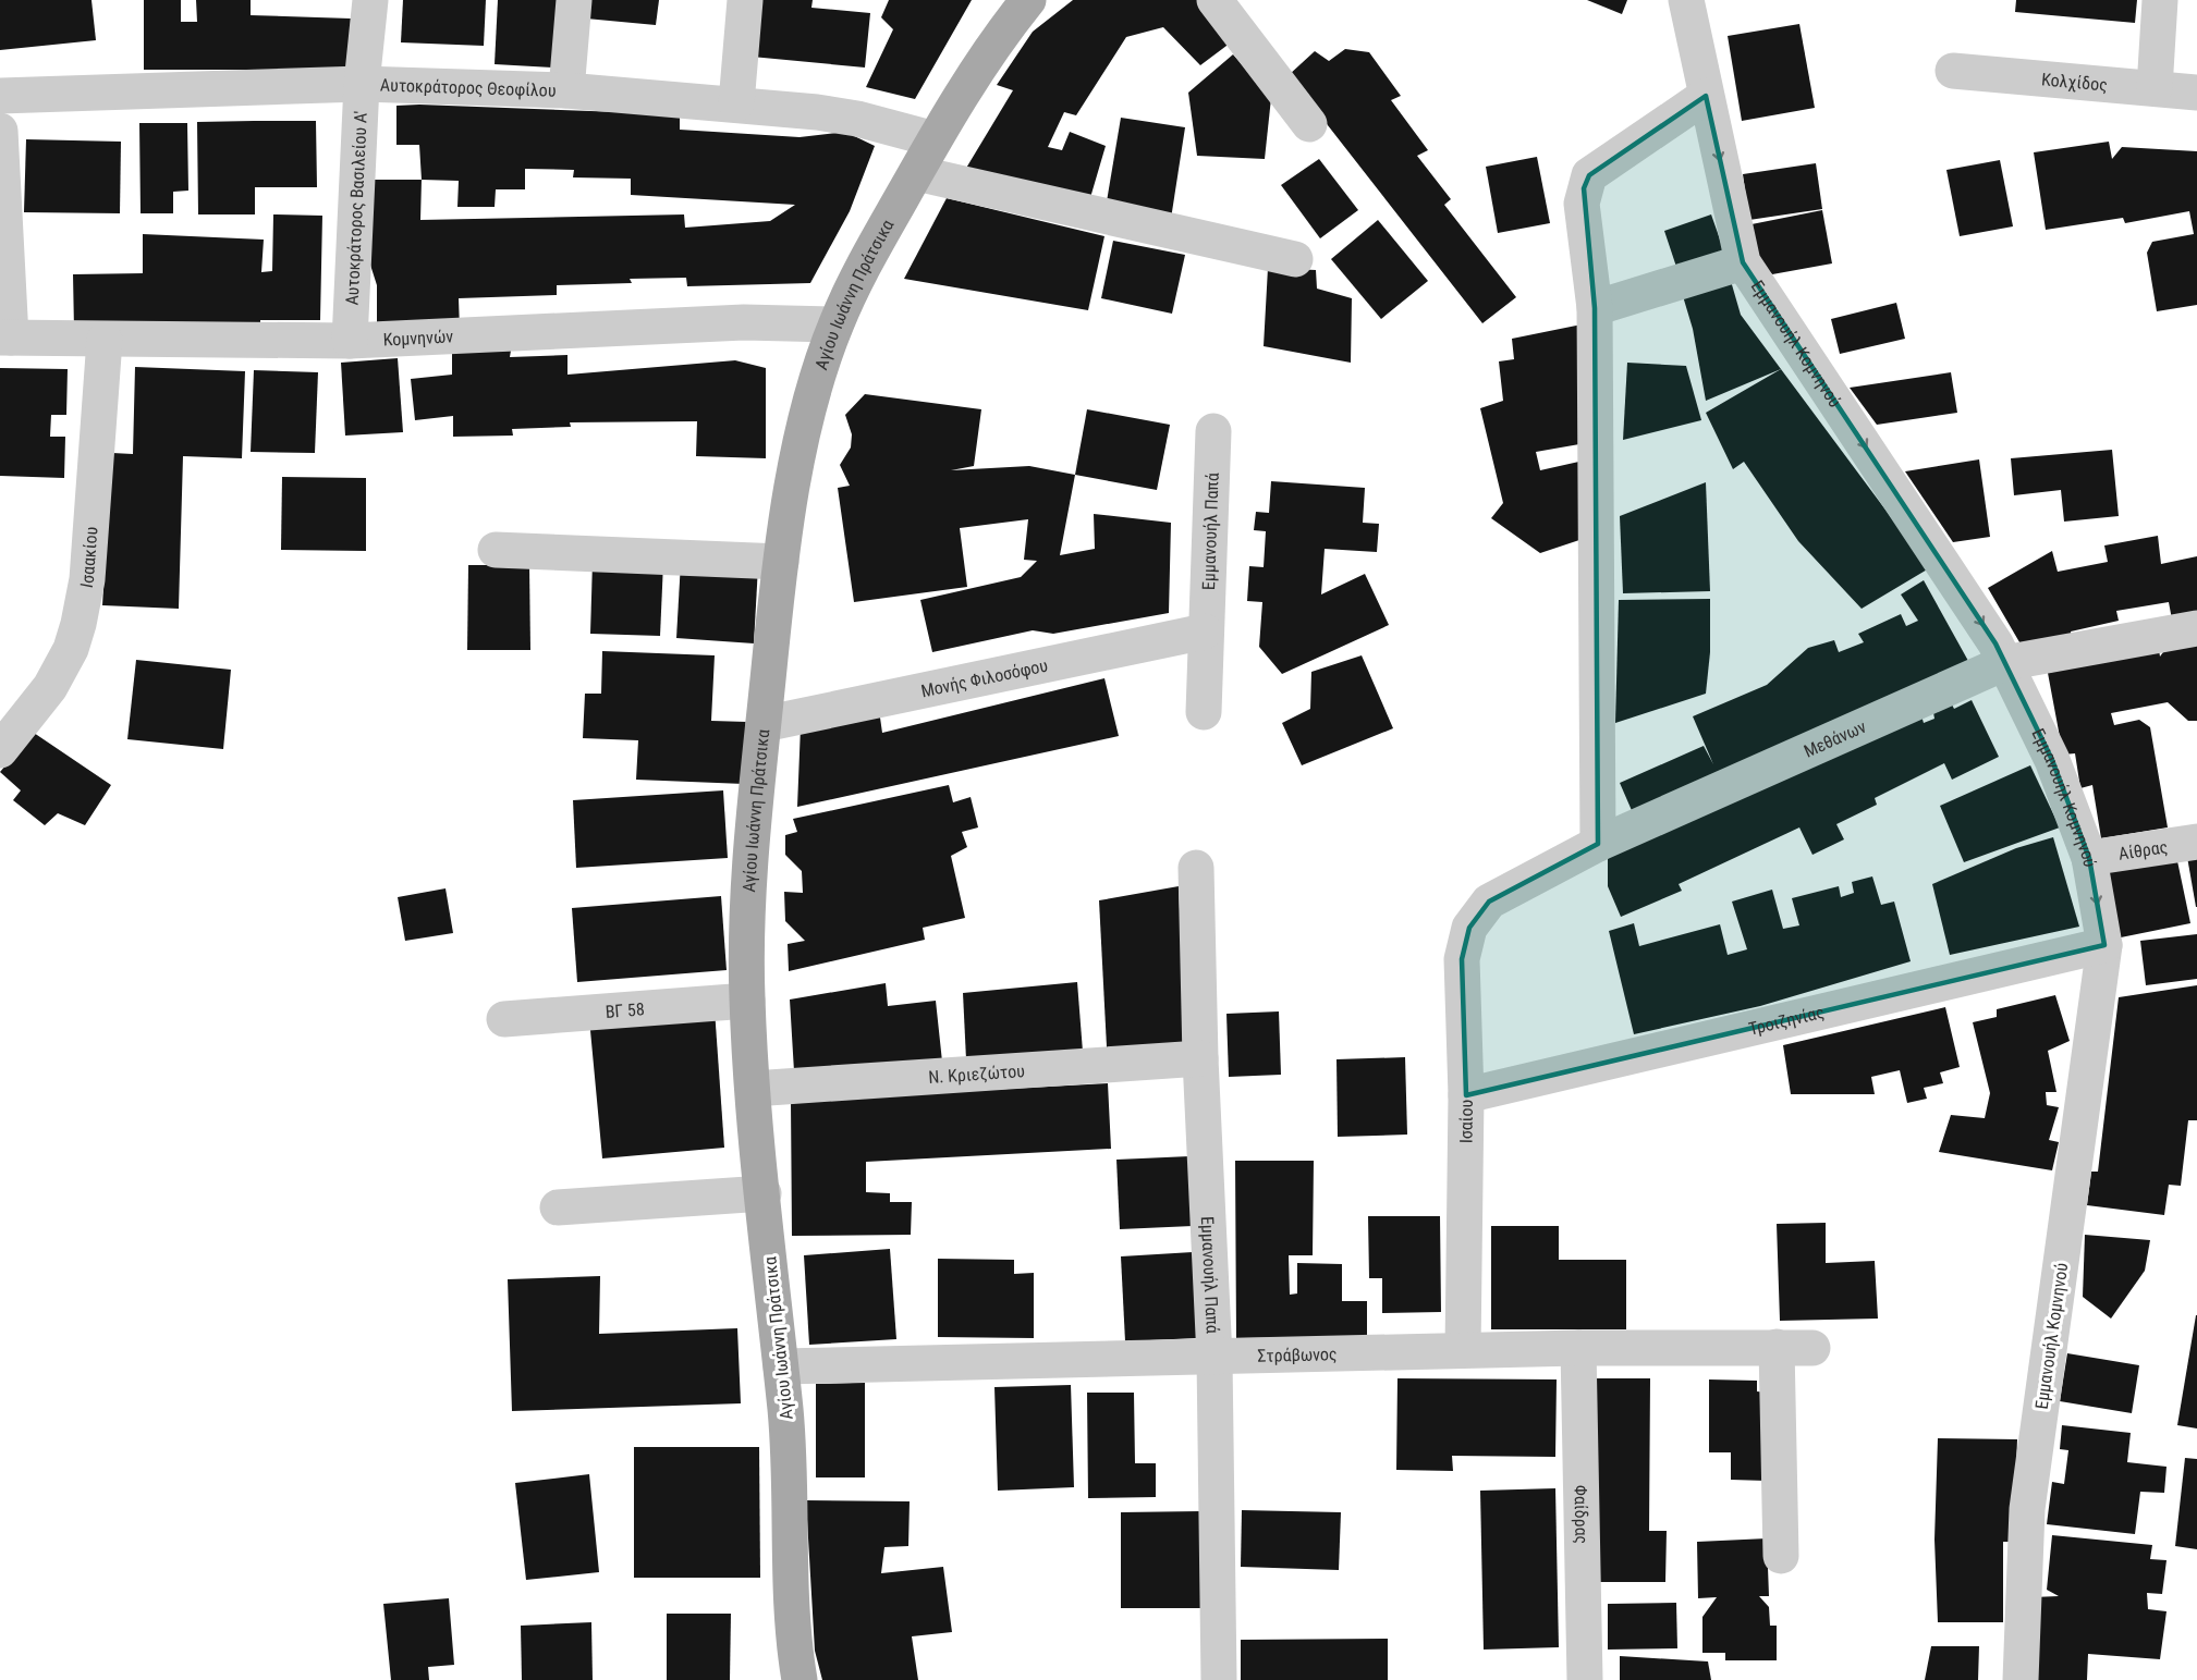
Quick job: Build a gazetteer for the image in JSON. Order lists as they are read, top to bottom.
{
  "streets": {
    "main road": ["Αγίου Ιωάννη Πράτσικα"],
    "street": [
      "Κολχίδος",
      "Αυτοκράτορος Θεοφίλου",
      "Αυτοκράτορος Βασιλείου A'",
      "Κομνηνών",
      "Εμμανουήλ Κομνηνού",
      "Εμμανουήλ Παπά",
      "Ισαακίου",
      "Μονής Φιλοσόφου",
      "Μεθάνων",
      "Αίθρας",
      "ΒΓ 58",
      "Τροιζηνίας",
      "Ν. Κριεζώτου",
      "Ισαίου",
      "Στράβωνος",
      "Φαίδρας"
    ]
  },
  "crossings": [
    ["Αυτοκράτορος Θεοφίλου", "Αυτοκράτορος Βασιλείου A'"],
    ["Αυτοκράτορος Θεοφίλου", "Αγίου Ιωάννη Πράτσικα"],
    ["Αυτοκράτορος Βασιλείου A'", "Κομνηνών"],
    ["Αγίου Ιωάννη Πράτσικα", "Κομνηνών"],
    ["Αγίου Ιωάννη Πράτσικα", "Μονής Φιλοσόφου"],
    ["Αγίου Ιωάννη Πράτσικα", "ΒΓ 58"],
    ["Αγίου Ιωάννη Πράτσικα", "Ν. Κριεζώτου"],
    ["Αγίου Ιωάννη Πράτσικα", "Στράβωνος"],
    ["Κομνηνών", "Ισαακίου"],
    ["Εμμανουήλ Κομνηνού", "Μεθάνων"],
    ["Εμμανουήλ Κομνηνού", "Αίθρας"],
    ["Εμμανουήλ Κομνηνού", "Τροιζηνίας"],
    ["Εμμανουήλ Παπά", "Μονής Φιλοσόφου"],
    ["Εμμανουήλ Παπά", "Ν. Κριεζώτου"],
    ["Εμμανουήλ Παπά", "Στράβωνος"],
    ["Μεθάνων", "Ισαίου"],
    ["Τροιζηνίας", "Ισαίου"],
    ["Ισαίου", "Στράβωνος"],
    ["Στράβωνος", "Φαίδρας"]
  ]
}
